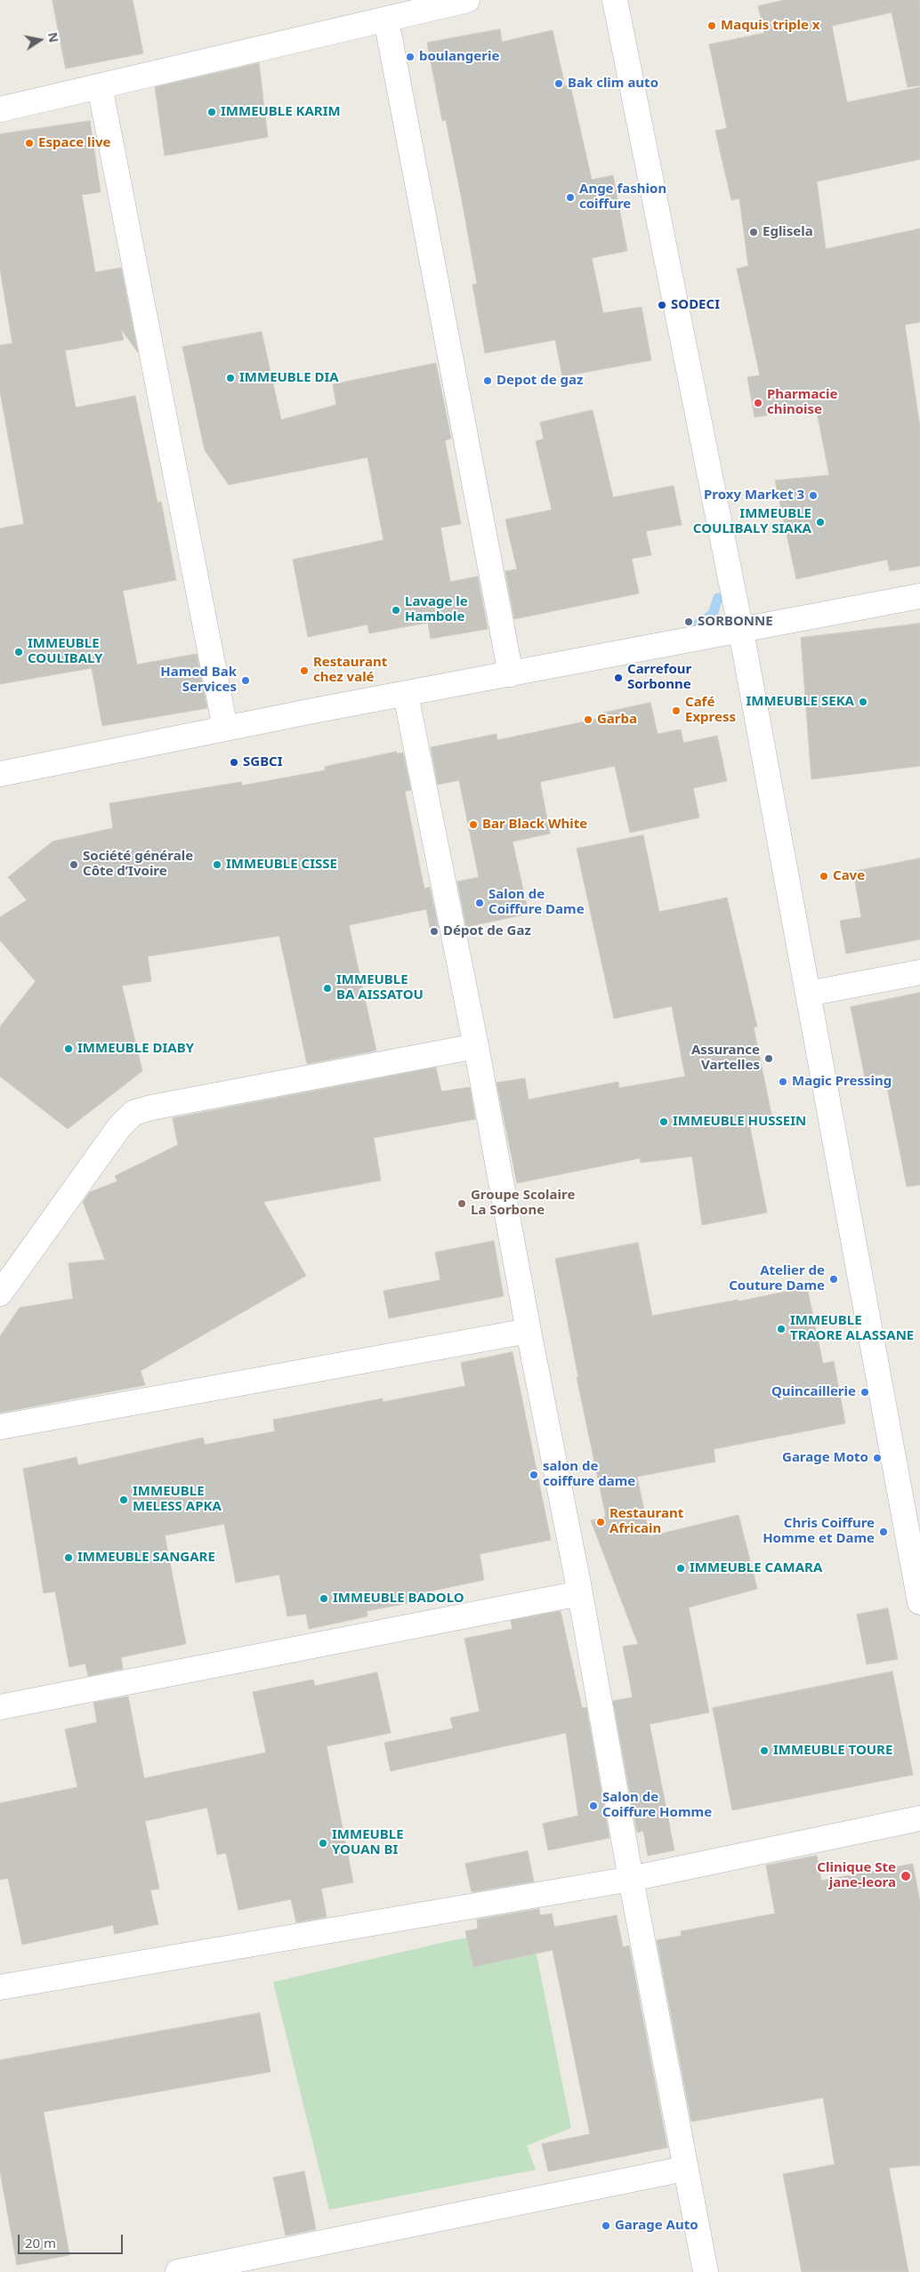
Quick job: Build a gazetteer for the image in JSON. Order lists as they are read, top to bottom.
{
  "places": [
    "Maquis triple x",
    "boulangerie",
    "Bak clim auto",
    "IMMEUBLE KARIM",
    "Espace live",
    "Ange fashion coiffure",
    "Eglisela",
    "SODECI",
    "IMMEUBLE DIA",
    "Depot de gaz",
    "Pharmacie chinoise",
    "Proxy Market 3",
    "IMMEUBLE COULIBALY SIAKA",
    "Lavage le Hambole",
    "SORBONNE",
    "IMMEUBLE COULIBALY",
    "Restaurant chez valé",
    "Carrefour Sorbonne",
    "Hamed Bak Services",
    "IMMEUBLE SEKA",
    "Café Express",
    "Garba",
    "SGBCI",
    "Bar Black White",
    "Société générale Côte d’Ivoire",
    "IMMEUBLE CISSE",
    "Cave",
    "Salon de Coiffure Dame",
    "Dépot de Gaz",
    "IMMEUBLE BA AISSATOU",
    "IMMEUBLE DIABY",
    "Assurance Vartelles",
    "Magic Pressing",
    "IMMEUBLE HUSSEIN",
    "Groupe Scolaire La Sorbone",
    "Atelier de Couture Dame",
    "IMMEUBLE TRAORE ALASSANE",
    "Quincaillerie",
    "Garage Moto",
    "salon de coiffure dame",
    "IMMEUBLE MELESS APKA",
    "Restaurant Africain",
    "Chris Coiffure Homme et Dame",
    "IMMEUBLE SANGARE",
    "IMMEUBLE CAMARA",
    "IMMEUBLE BADOLO",
    "IMMEUBLE TOURE",
    "Salon de Coiffure Homme",
    "IMMEUBLE YOUAN BI",
    "Clinique Ste jane-leora",
    "Garage Auto"
  ],
  "scale_bar": "20 m",
  "north": "right"
}
